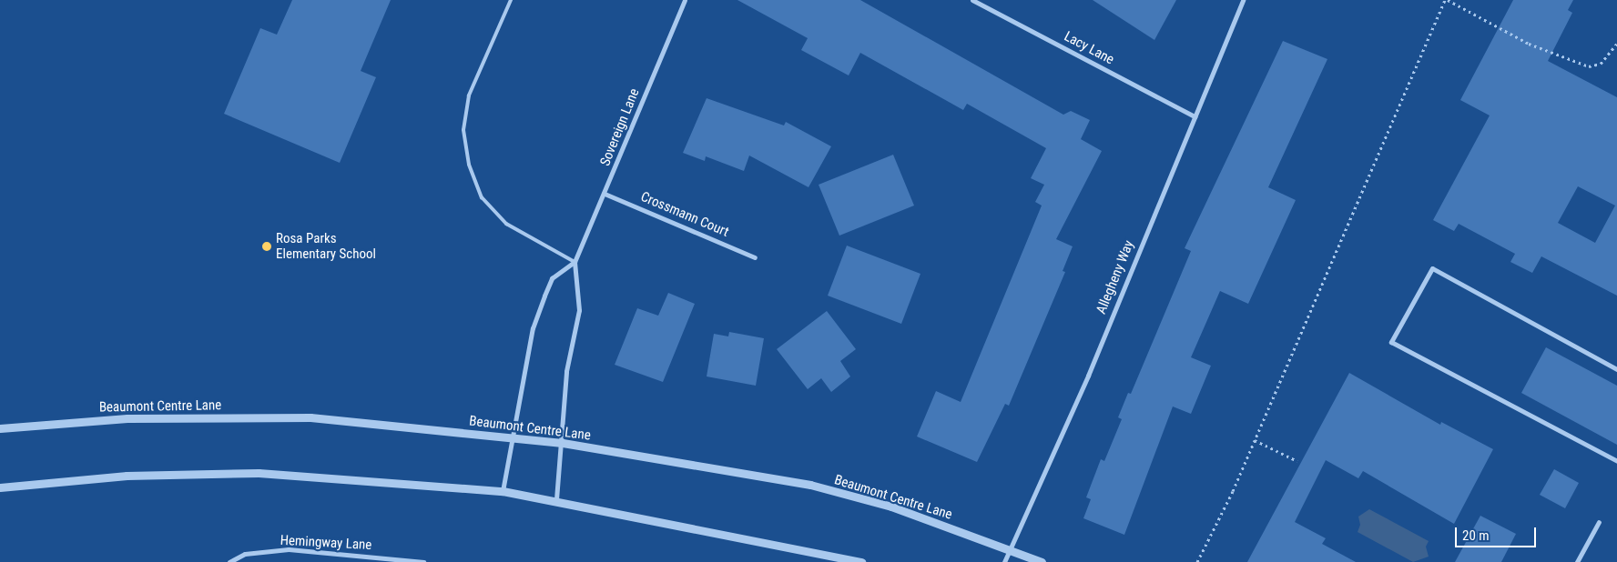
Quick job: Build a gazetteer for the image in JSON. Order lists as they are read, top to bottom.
{
  "streets": {
    "street": [
      "Lacy Lane",
      "Sovereign Lane",
      "Crossmann Court",
      "Allegheny Way",
      "Beaumont Centre Lane",
      "Hemingway Lane"
    ]
  },
  "crossings": [
    ["Lacy Lane", "Allegheny Way"],
    ["Sovereign Lane", "Crossmann Court"],
    ["Sovereign Lane", "Beaumont Centre Lane"],
    ["Allegheny Way", "Beaumont Centre Lane"]
  ],
  "places": ["Rosa Parks Elementary School"],
  "scale_bar": "20 m"
}
